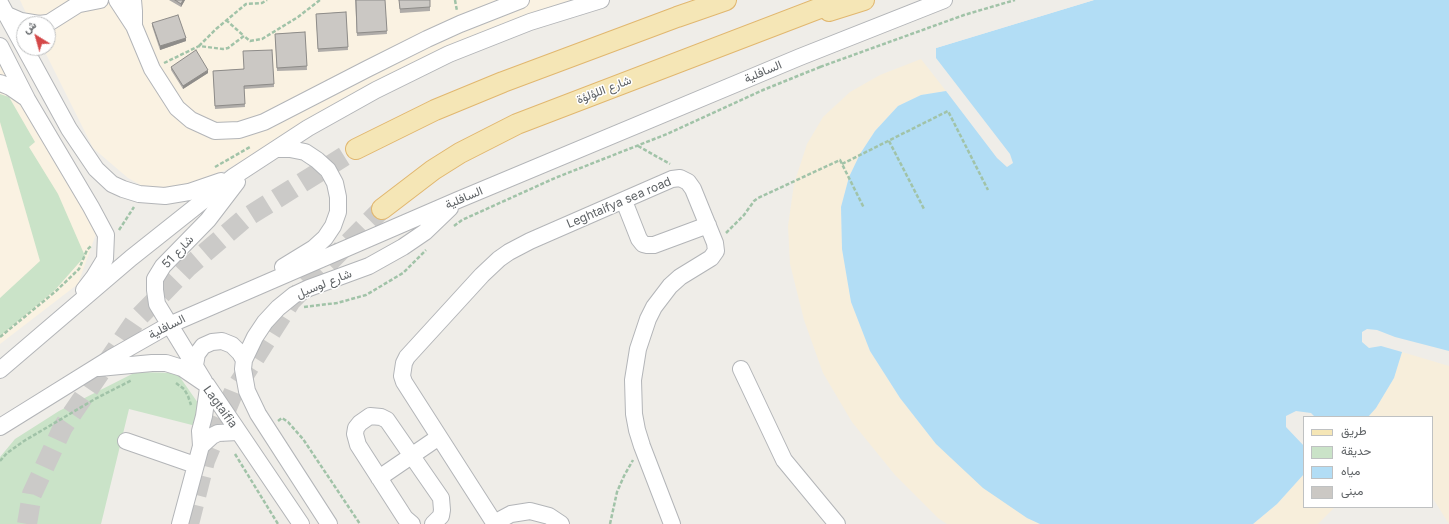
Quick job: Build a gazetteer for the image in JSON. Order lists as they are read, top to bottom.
{
  "streets": {
    "main road": ["شارع اللؤلؤة"],
    "street": [
      "السافلية",
      "Leghtaifya sea road",
      "شارع 51",
      "شارع لوسيل",
      "Lagtaifia"
    ]
  },
  "crossings": [
    ["السافلية", "شارع 51"],
    ["السافلية", "شارع لوسيل"],
    ["السافلية", "Lagtaifia"],
    ["شارع 51", "Lagtaifia"]
  ],
  "legend": [
    "طريق",
    "حديقة",
    "مياه",
    "مبنى"
  ],
  "north": "top left"
}
